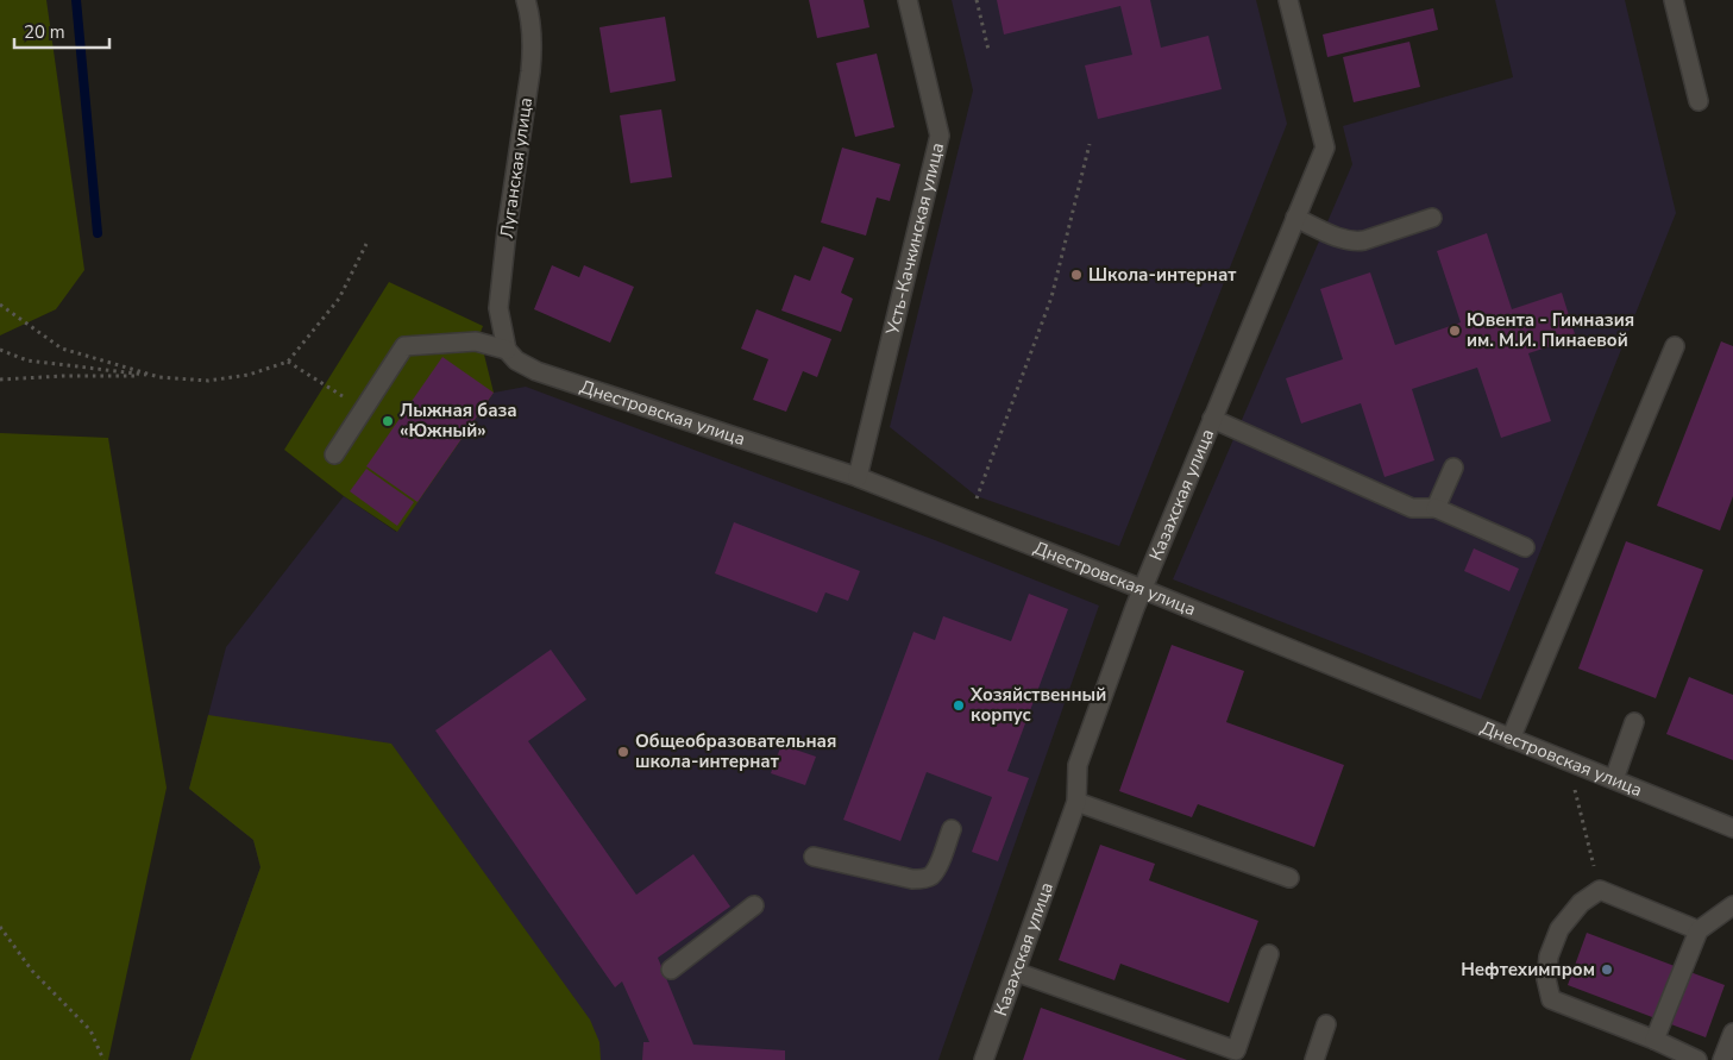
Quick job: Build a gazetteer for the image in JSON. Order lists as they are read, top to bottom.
{
  "streets": {
    "street": [
      "Луганская улица",
      "Усть-Качкинская улица",
      "Днестровская улица",
      "Казахская улица"
    ]
  },
  "crossings": [
    ["Луганская улица", "Днестровская улица"],
    ["Усть-Качкинская улица", "Днестровская улица"],
    ["Днестровская улица", "Казахская улица"]
  ],
  "places": [
    "Школа-интернат",
    "Ювента - Гимназия им. М.И. Пинаевой",
    "Лыжная база «Южный»",
    "Хозяйственный корпус",
    "Общеобразовательная школа-интернат",
    "Нефтехимпром"
  ],
  "scale_bar": "20 m"
}
